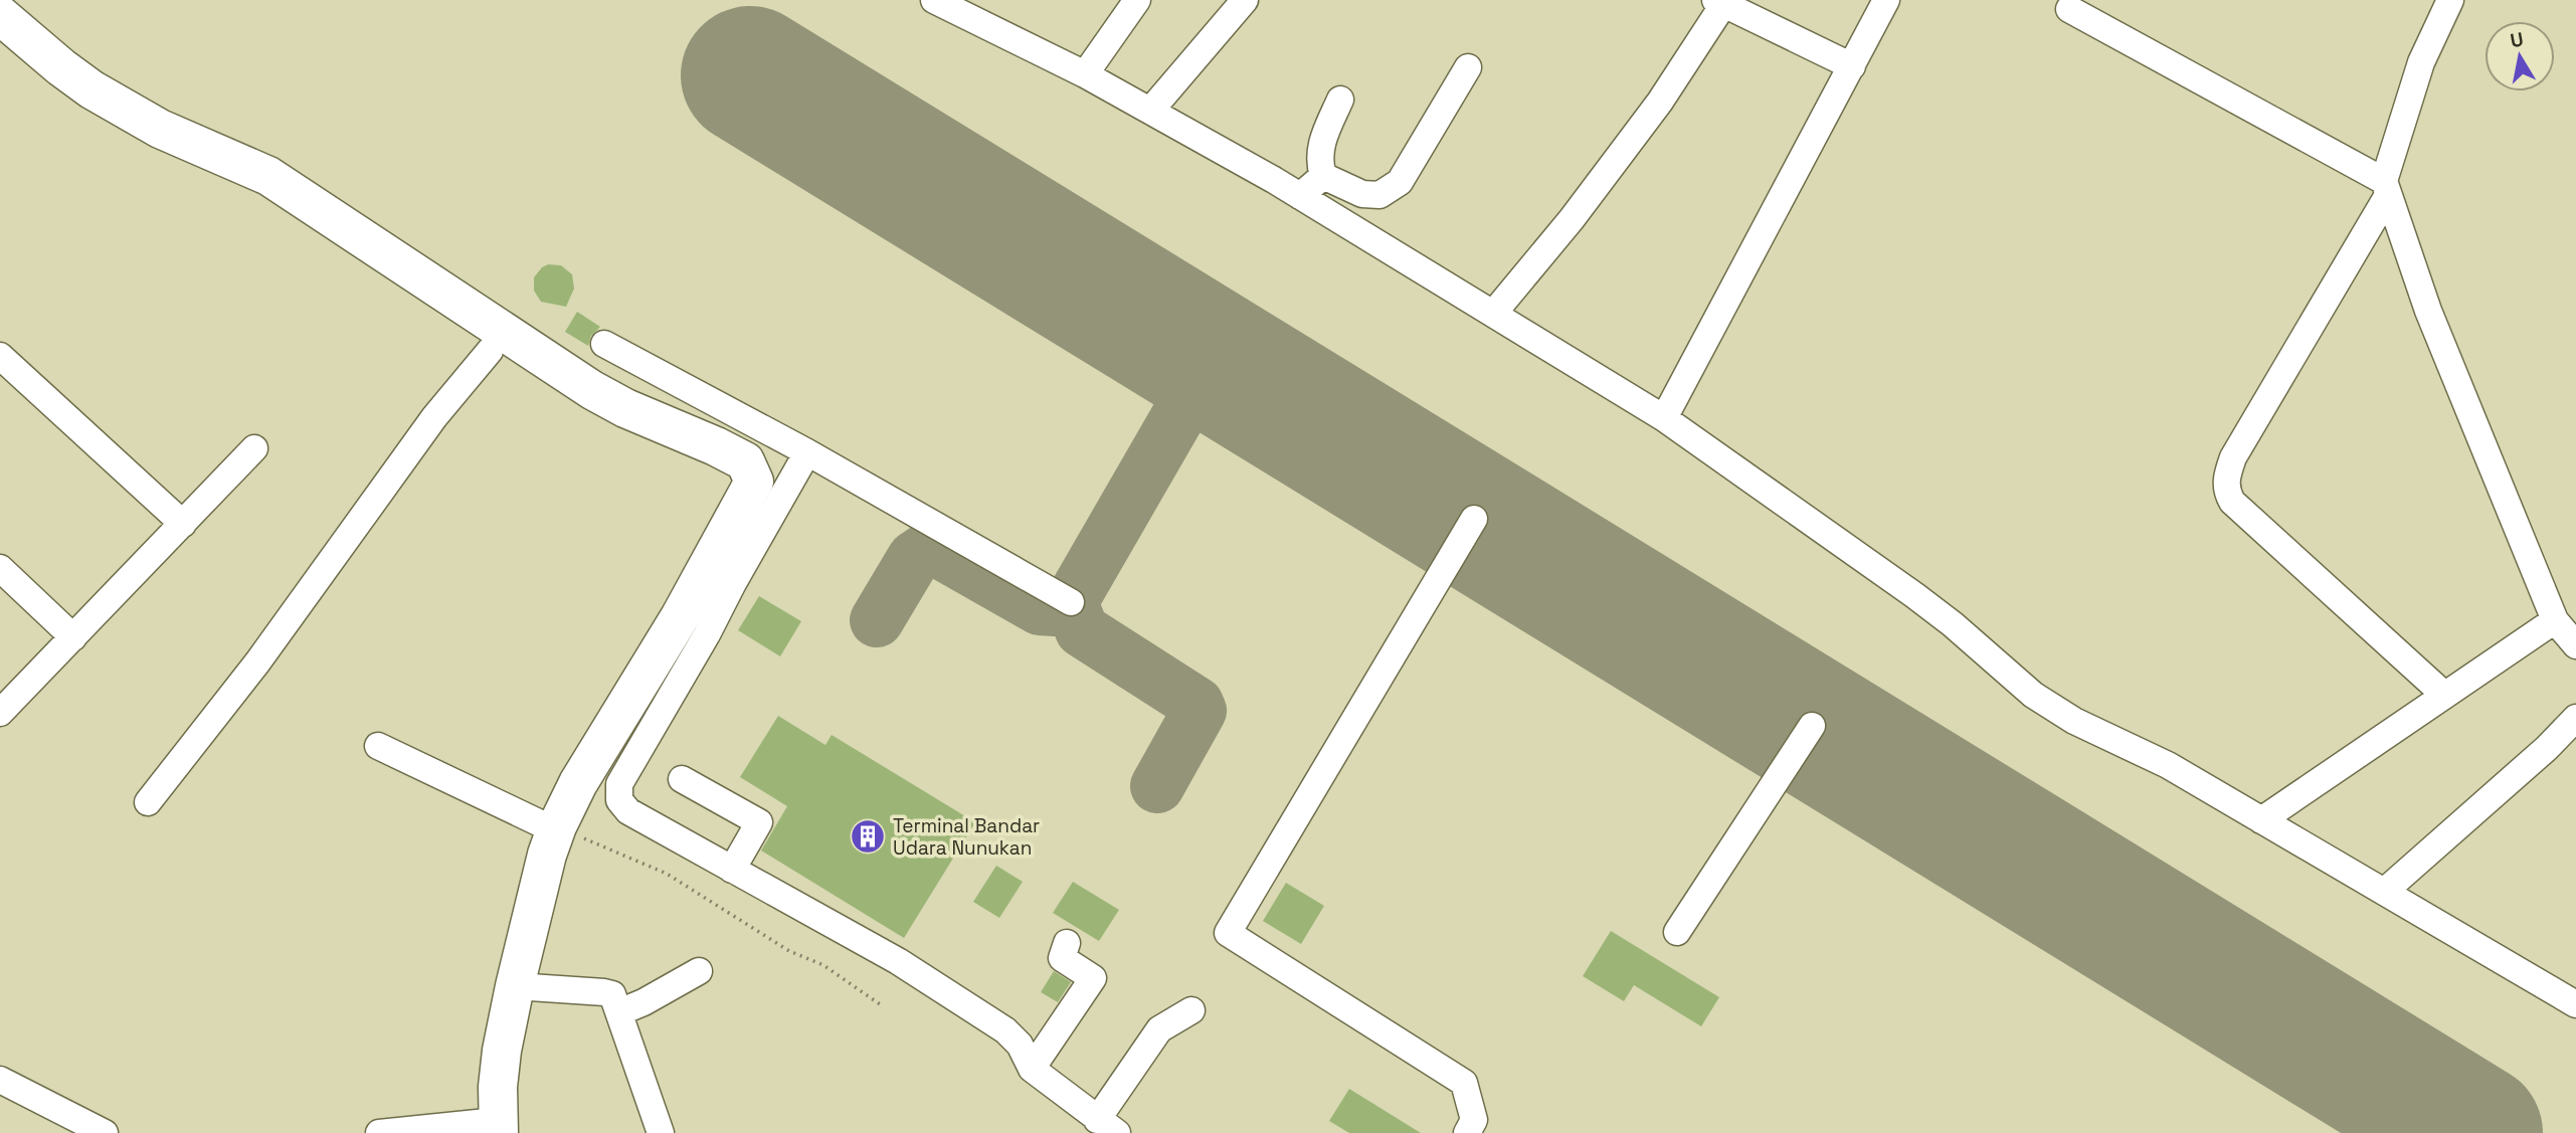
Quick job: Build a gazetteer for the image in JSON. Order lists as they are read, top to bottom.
{
  "places": {
    "building": ["Terminal Bandar Udara Nunukan"]
  },
  "north": "top"
}
